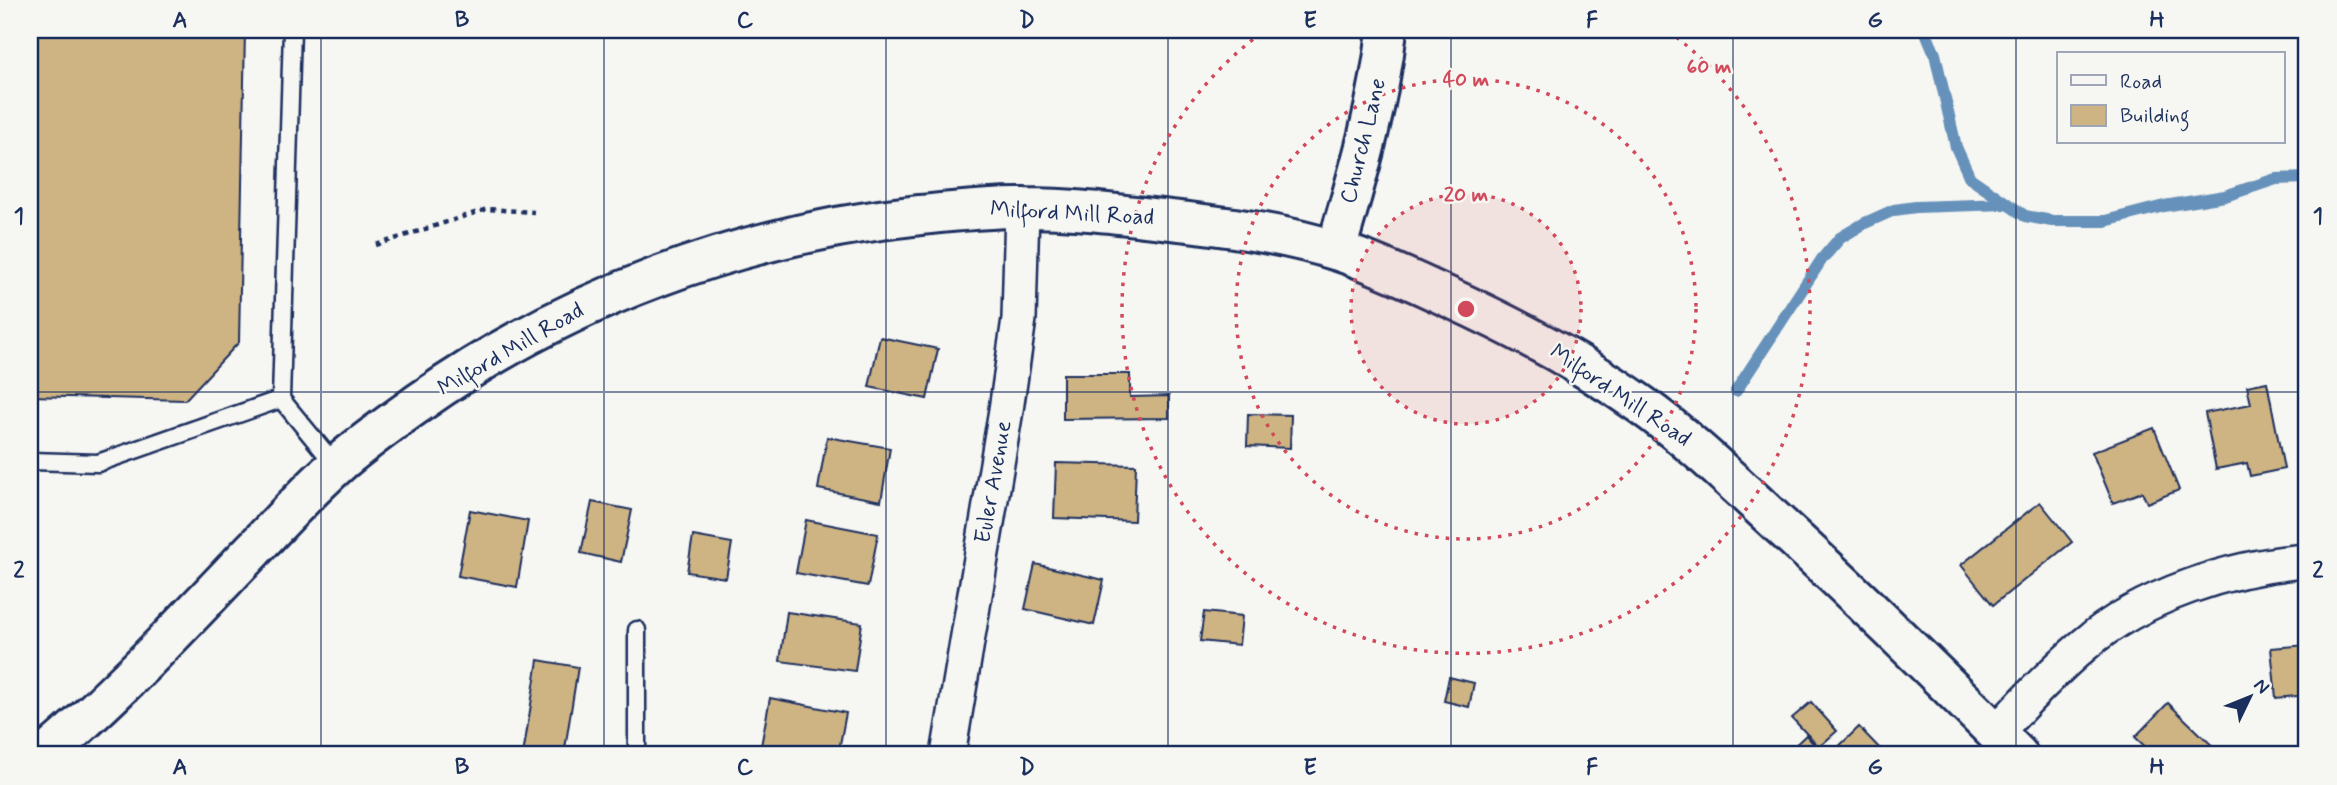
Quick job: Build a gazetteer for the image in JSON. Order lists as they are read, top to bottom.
{
  "streets": {
    "main road": ["Church Lane", "Milford Mill Road"],
    "street": ["Euler Avenue"]
  },
  "crossings": [
    ["Church Lane", "Milford Mill Road"],
    ["Milford Mill Road", "Euler Avenue"]
  ],
  "legend": ["Road", "Building"],
  "north": "top right",
  "grid": {
    "columns": [
      "A",
      "B",
      "C",
      "D",
      "E",
      "F",
      "G",
      "H"
    ],
    "rows": ["1", "2"]
  },
  "rings": ["60 m", "40 m", "20 m"]
}
